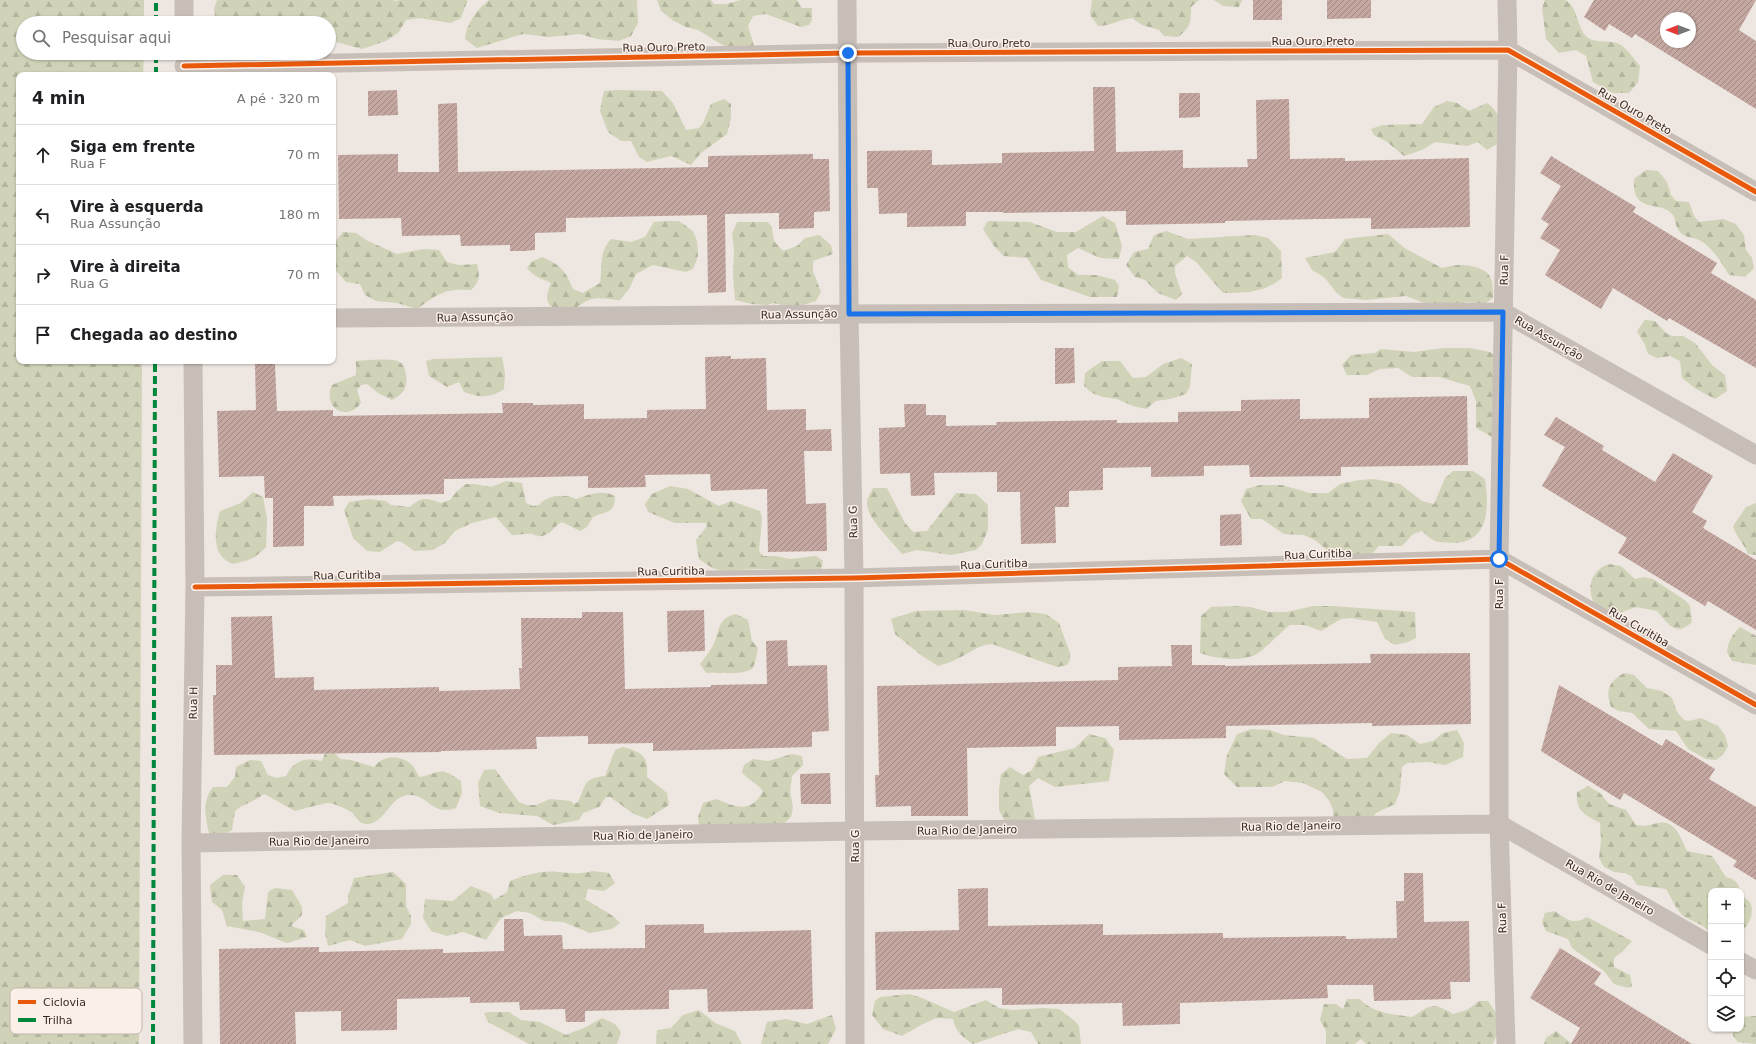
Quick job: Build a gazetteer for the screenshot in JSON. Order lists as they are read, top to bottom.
{
  "streets": {
    "street": [
      "Rua Ouro Preto",
      "Rua F",
      "Rua Assunção",
      "Rua G",
      "Rua Curitiba",
      "Rua H",
      "Rua Rio de Janeiro"
    ]
  },
  "crossings": [
    ["Rua Ouro Preto", "Rua F"],
    ["Rua Ouro Preto", "Rua G"],
    ["Rua F", "Rua Assunção"],
    ["Rua F", "Rua Curitiba"],
    ["Rua F", "Rua Rio de Janeiro"],
    ["Rua Assunção", "Rua G"],
    ["Rua G", "Rua Curitiba"],
    ["Rua G", "Rua Rio de Janeiro"],
    ["Rua Curitiba", "Rua H"],
    ["Rua H", "Rua Rio de Janeiro"]
  ],
  "legend": ["Ciclovia", "Trilha"],
  "north": "left",
  "page": {
    "search": "Pesquisar aqui",
    "heading": ["4 min", "A pé · 320 m"],
    "list": [
      ["Siga em frente", "Rua F", "70 m"],
      ["Vire à esquerda", "Rua Assunção", "180 m"],
      ["Vire à direita", "Rua G", "70 m"],
      "Chegada ao destino"
    ],
    "map_buttons": ["+", "−"]
  }
}
